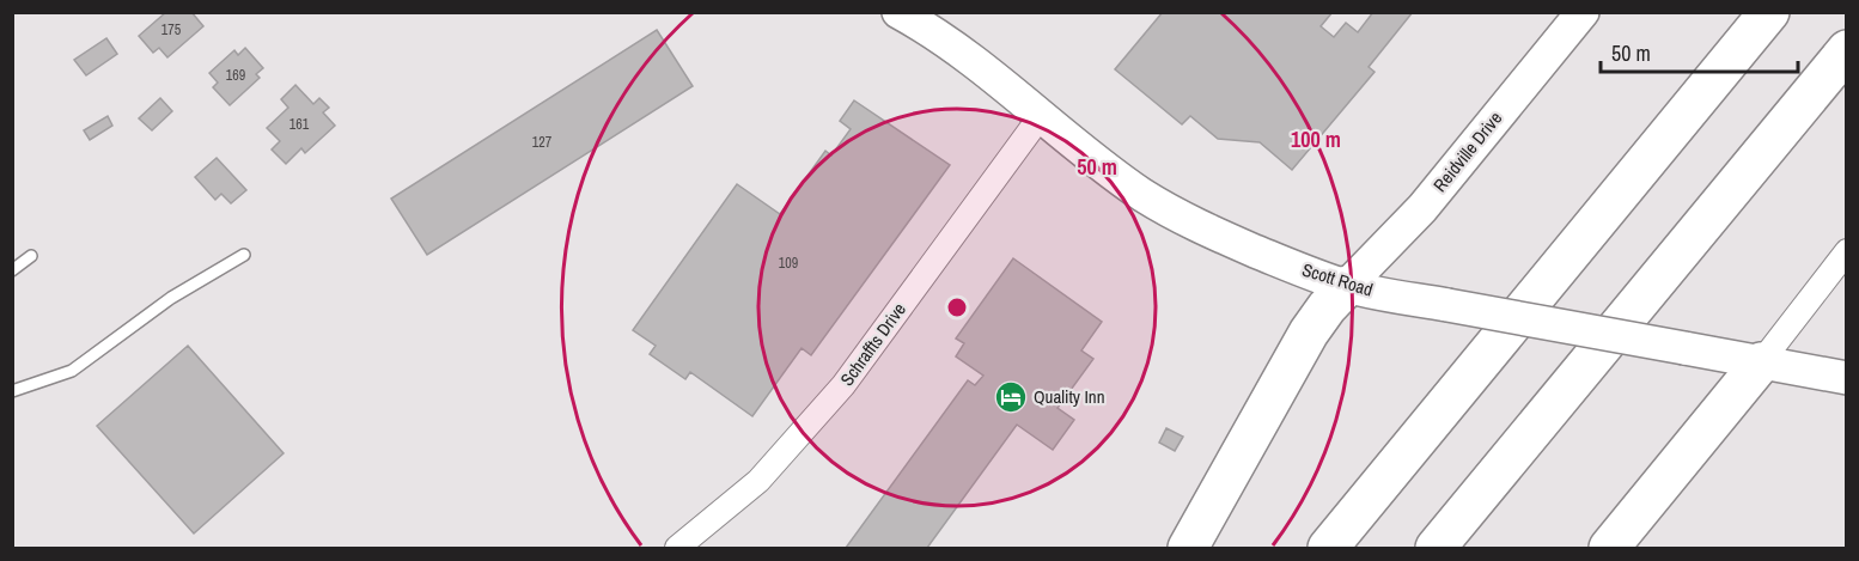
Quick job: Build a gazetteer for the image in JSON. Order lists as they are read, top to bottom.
{
  "streets": {
    "main road": ["Reidville Drive", "Scott Road"],
    "street": ["Schraffts Drive"]
  },
  "crossings": [
    ["Reidville Drive", "Scott Road"],
    ["Scott Road", "Schraffts Drive"]
  ],
  "places": {
    "hotel": ["Quality Inn"]
  },
  "house_numbers": [
    "175",
    "169",
    "161",
    "127",
    "109"
  ],
  "scale_bar": "50 m",
  "rings": ["100 m", "50 m"]
}
